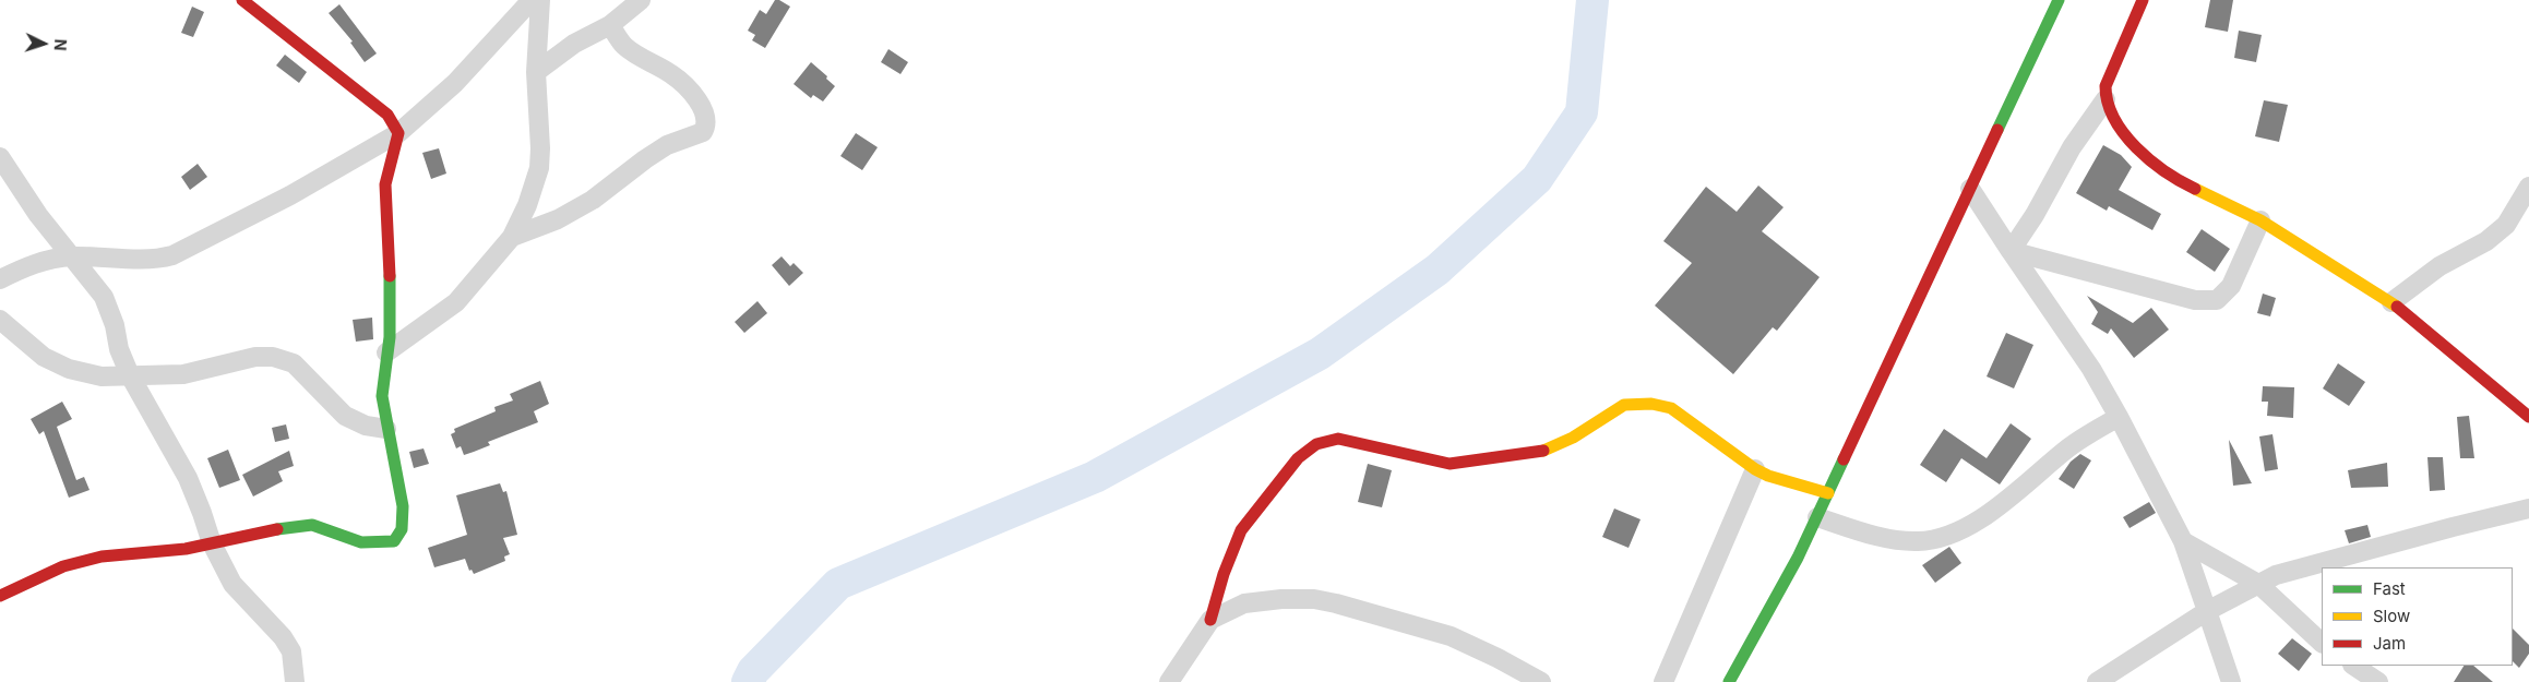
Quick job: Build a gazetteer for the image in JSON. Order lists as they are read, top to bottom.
{
  "legend": ["Fast", "Slow", "Jam"],
  "north": "right"
}
